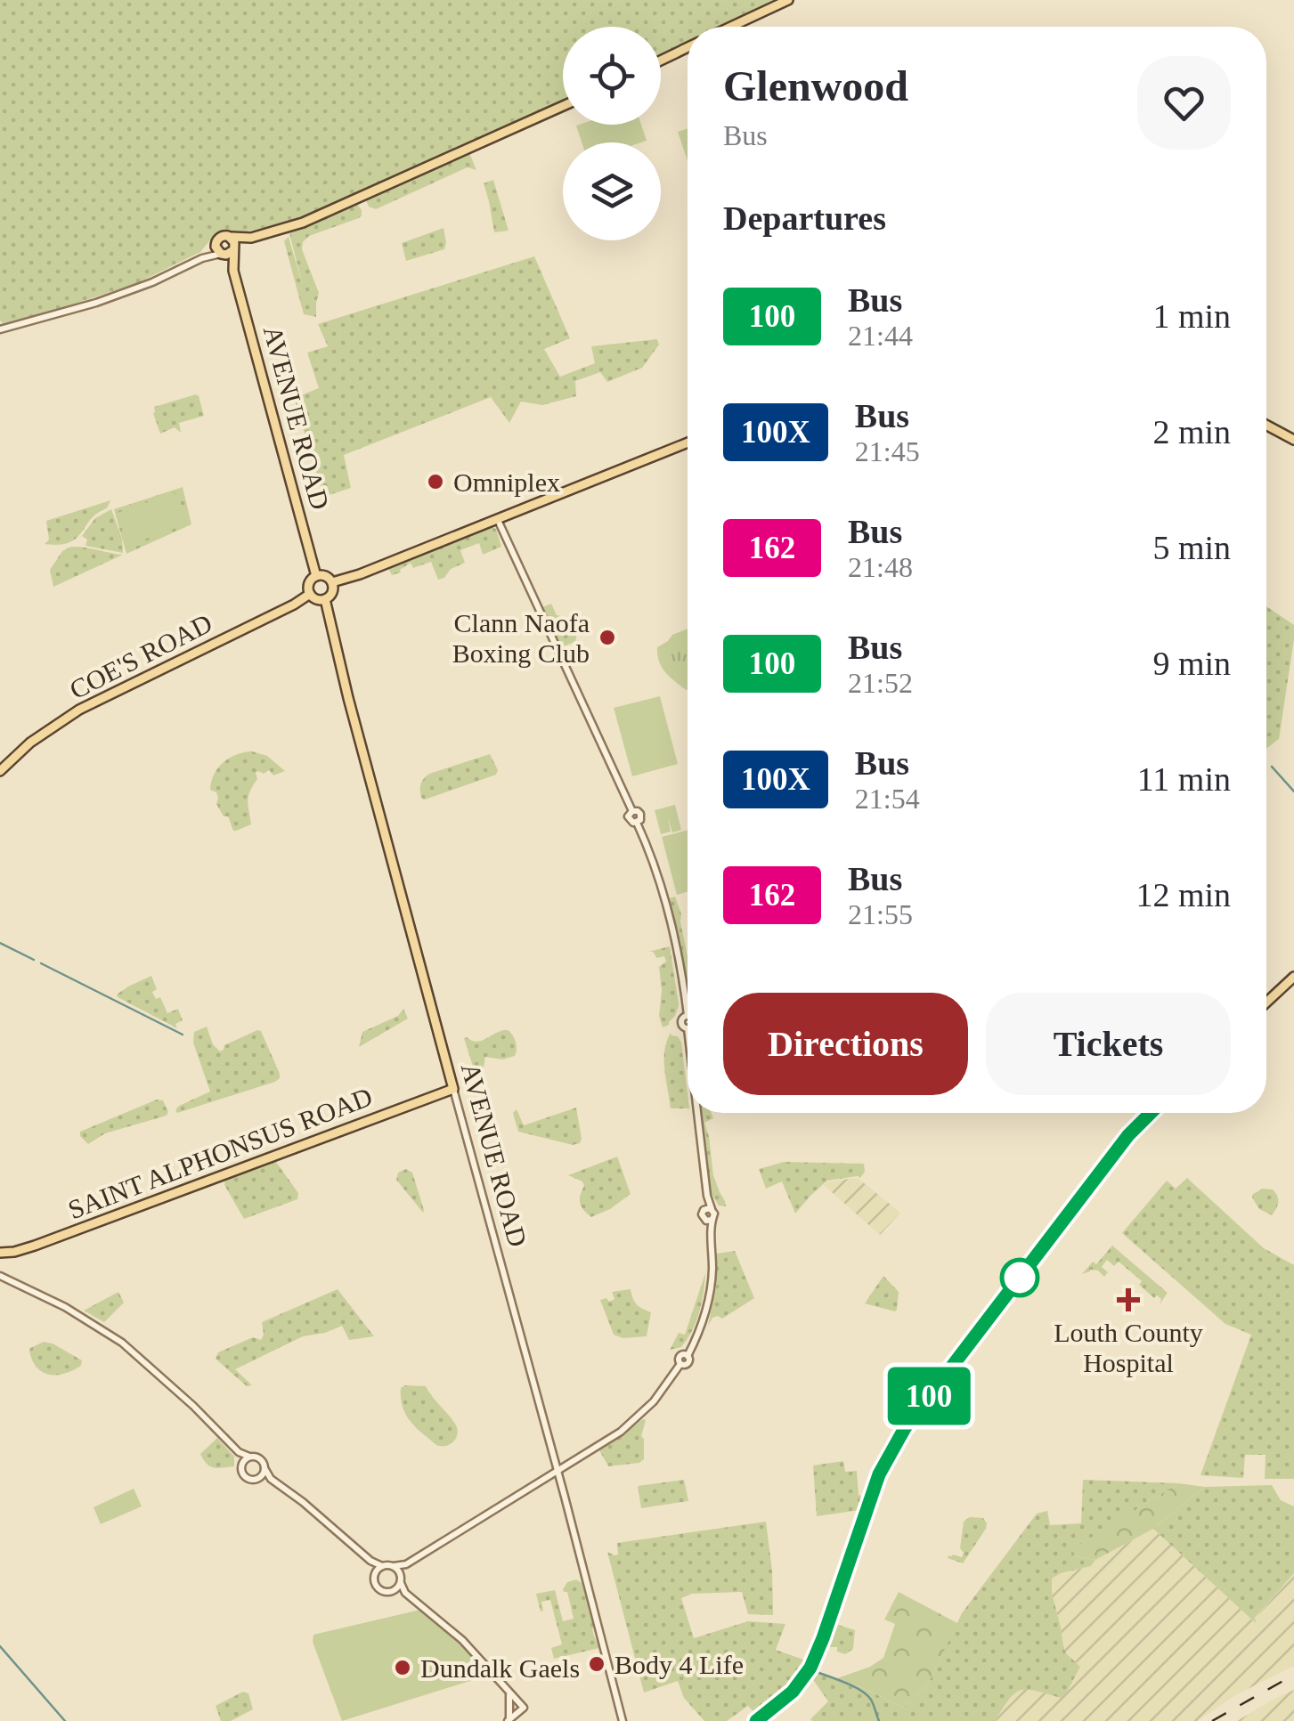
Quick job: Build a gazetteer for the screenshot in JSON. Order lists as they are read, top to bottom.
{
  "streets": {
    "main road": ["AVENUE ROAD", "COE'S ROAD", "SAINT ALPHONSUS ROAD"]
  },
  "crossings": [
    ["AVENUE ROAD", "COE'S ROAD"],
    ["AVENUE ROAD", "SAINT ALPHONSUS ROAD"]
  ],
  "places": {
    "other": [
      "Omniplex",
      "Clann Naofa Boxing Club",
      "Body 4 Life",
      "Dundalk Gaels"
    ],
    "health": ["Louth County Hospital"]
  },
  "lines": ["bus line 100"],
  "page": {
    "on_map": "100",
    "heading": [
      ["Glenwood", "Bus"],
      "Departures"
    ],
    "list": [
      {
        "mark": "100",
        "name": "Bus",
        "note": "21:44",
        "value": "1 min"
      },
      {
        "mark": "100X",
        "name": "Bus",
        "note": "21:45",
        "value": "2 min"
      },
      {
        "mark": "162",
        "name": "Bus",
        "note": "21:48",
        "value": "5 min"
      },
      {
        "mark": "100",
        "name": "Bus",
        "note": "21:52",
        "value": "9 min"
      },
      {
        "mark": "100X",
        "name": "Bus",
        "note": "21:54",
        "value": "11 min"
      },
      {
        "mark": "162",
        "name": "Bus",
        "note": "21:55",
        "value": "12 min"
      }
    ],
    "buttons": ["Directions", "Tickets"]
  }
}
